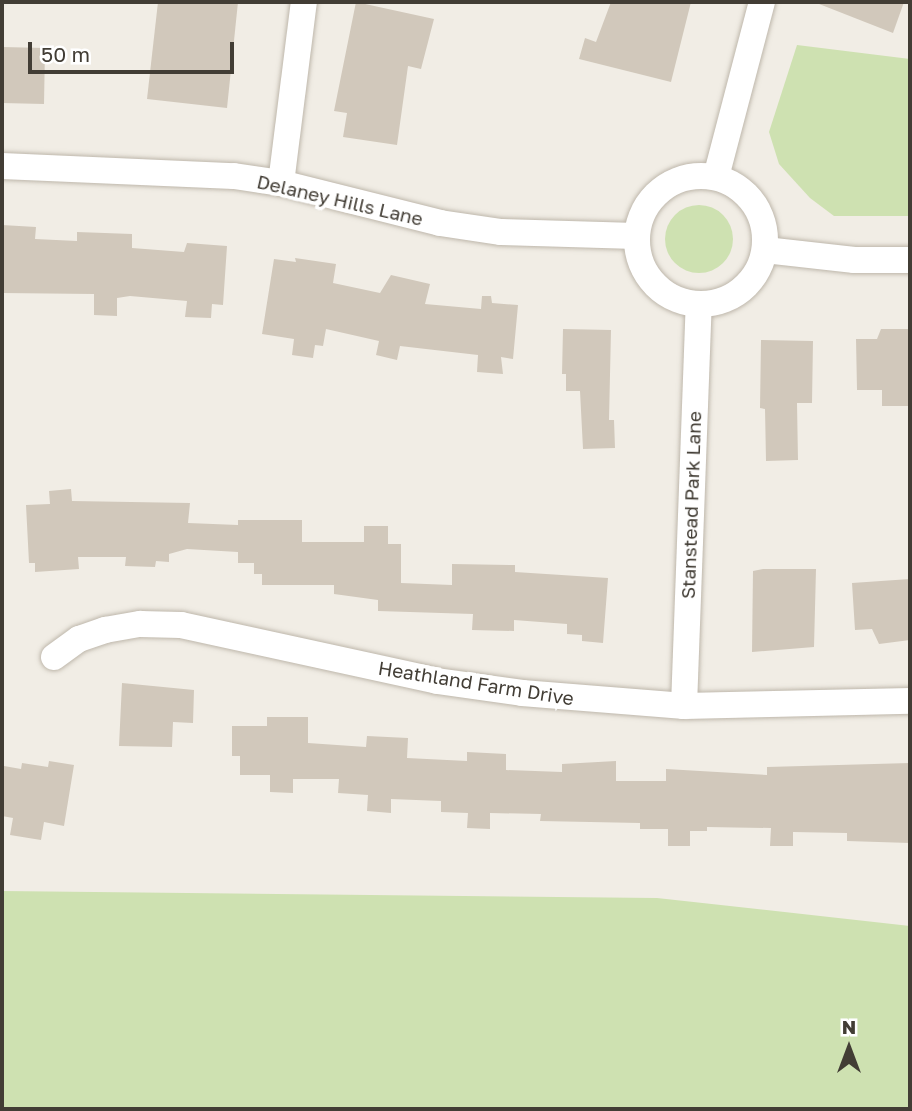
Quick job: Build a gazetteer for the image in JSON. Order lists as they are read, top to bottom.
{
  "streets": {
    "street": ["Delaney Hills Lane", "Stanstead Park Lane", "Heathland Farm Drive"]
  },
  "crossings": [
    ["Delaney Hills Lane", "Stanstead Park Lane"],
    ["Stanstead Park Lane", "Heathland Farm Drive"]
  ],
  "scale_bar": "50 m",
  "north": "top"
}
